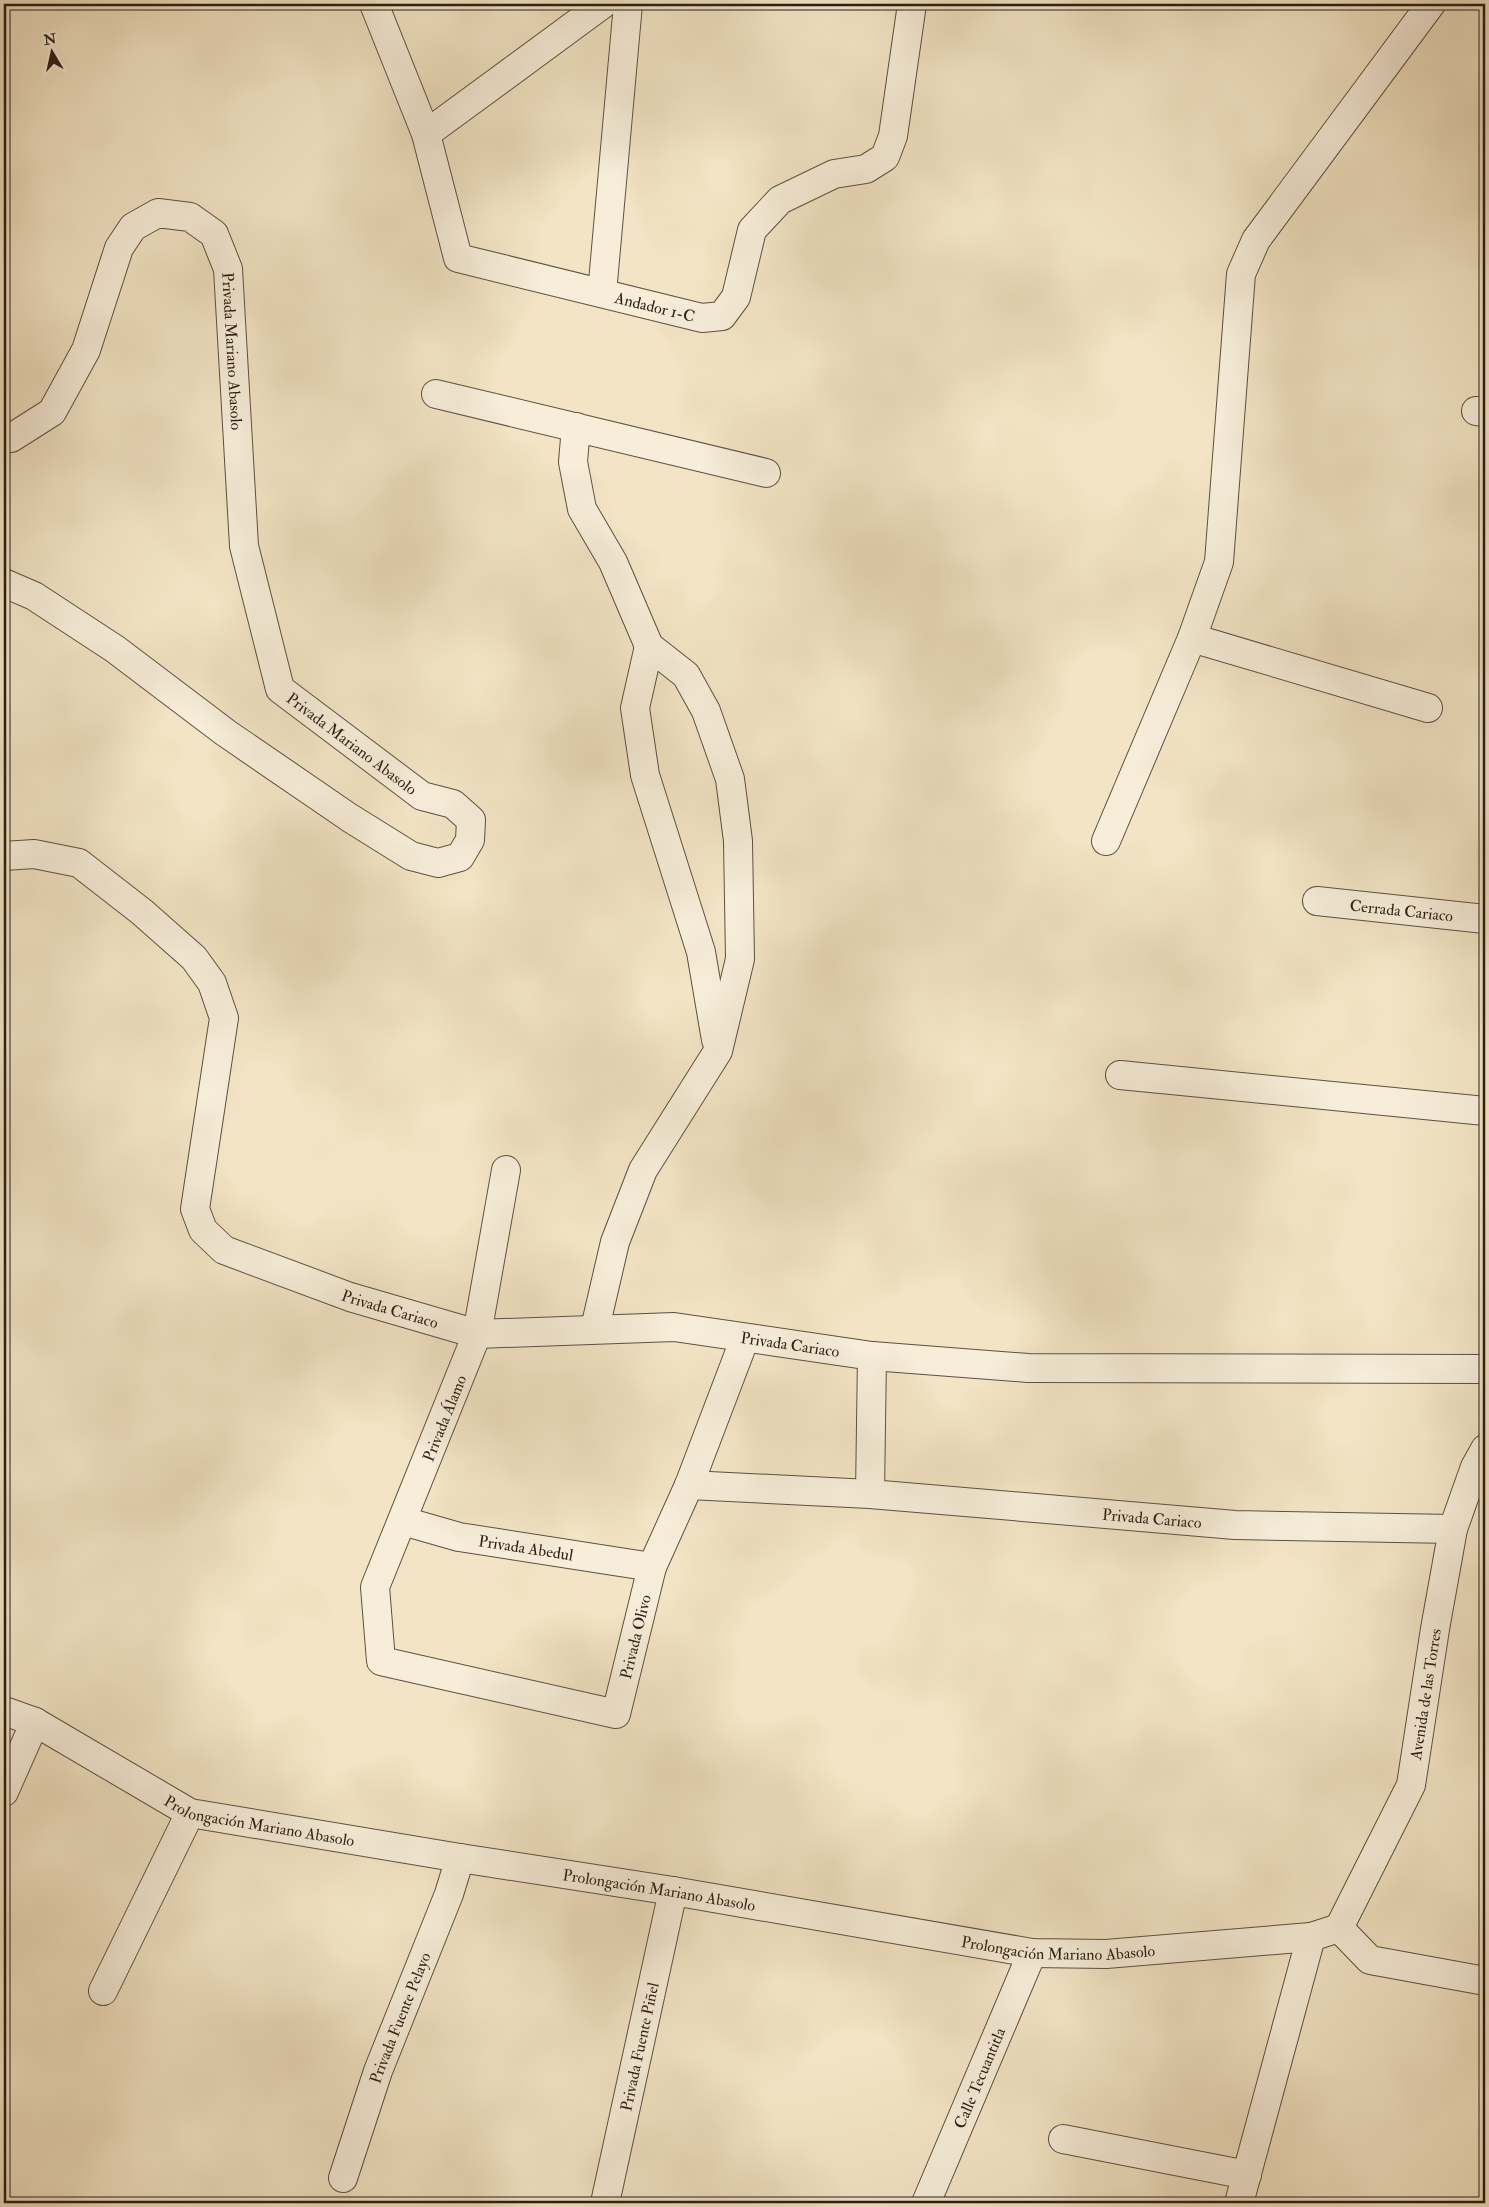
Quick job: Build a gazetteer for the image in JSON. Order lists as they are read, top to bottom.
{
  "streets": {
    "street": [
      "Andador 1-C",
      "Privada Mariano Abasolo",
      "Cerrada Cariaco",
      "Privada Cariaco",
      "Privada Álamo",
      "Privada Abedul",
      "Privada Olivo",
      "Avenida de las Torres",
      "Prolongación Mariano Abasolo",
      "Privada Fuente Pelayo",
      "Privada Fuente Piñel",
      "Calle Tecuantitla"
    ]
  },
  "crossings": [
    ["Privada Cariaco", "Privada Álamo"],
    ["Privada Cariaco", "Privada Olivo"],
    ["Privada Cariaco", "Avenida de las Torres"],
    ["Privada Álamo", "Privada Abedul"],
    ["Privada Álamo", "Privada Olivo"],
    ["Privada Abedul", "Privada Olivo"],
    ["Avenida de las Torres", "Prolongación Mariano Abasolo"],
    ["Prolongación Mariano Abasolo", "Privada Fuente Pelayo"],
    ["Prolongación Mariano Abasolo", "Privada Fuente Piñel"],
    ["Prolongación Mariano Abasolo", "Calle Tecuantitla"]
  ],
  "north": "top"
}
